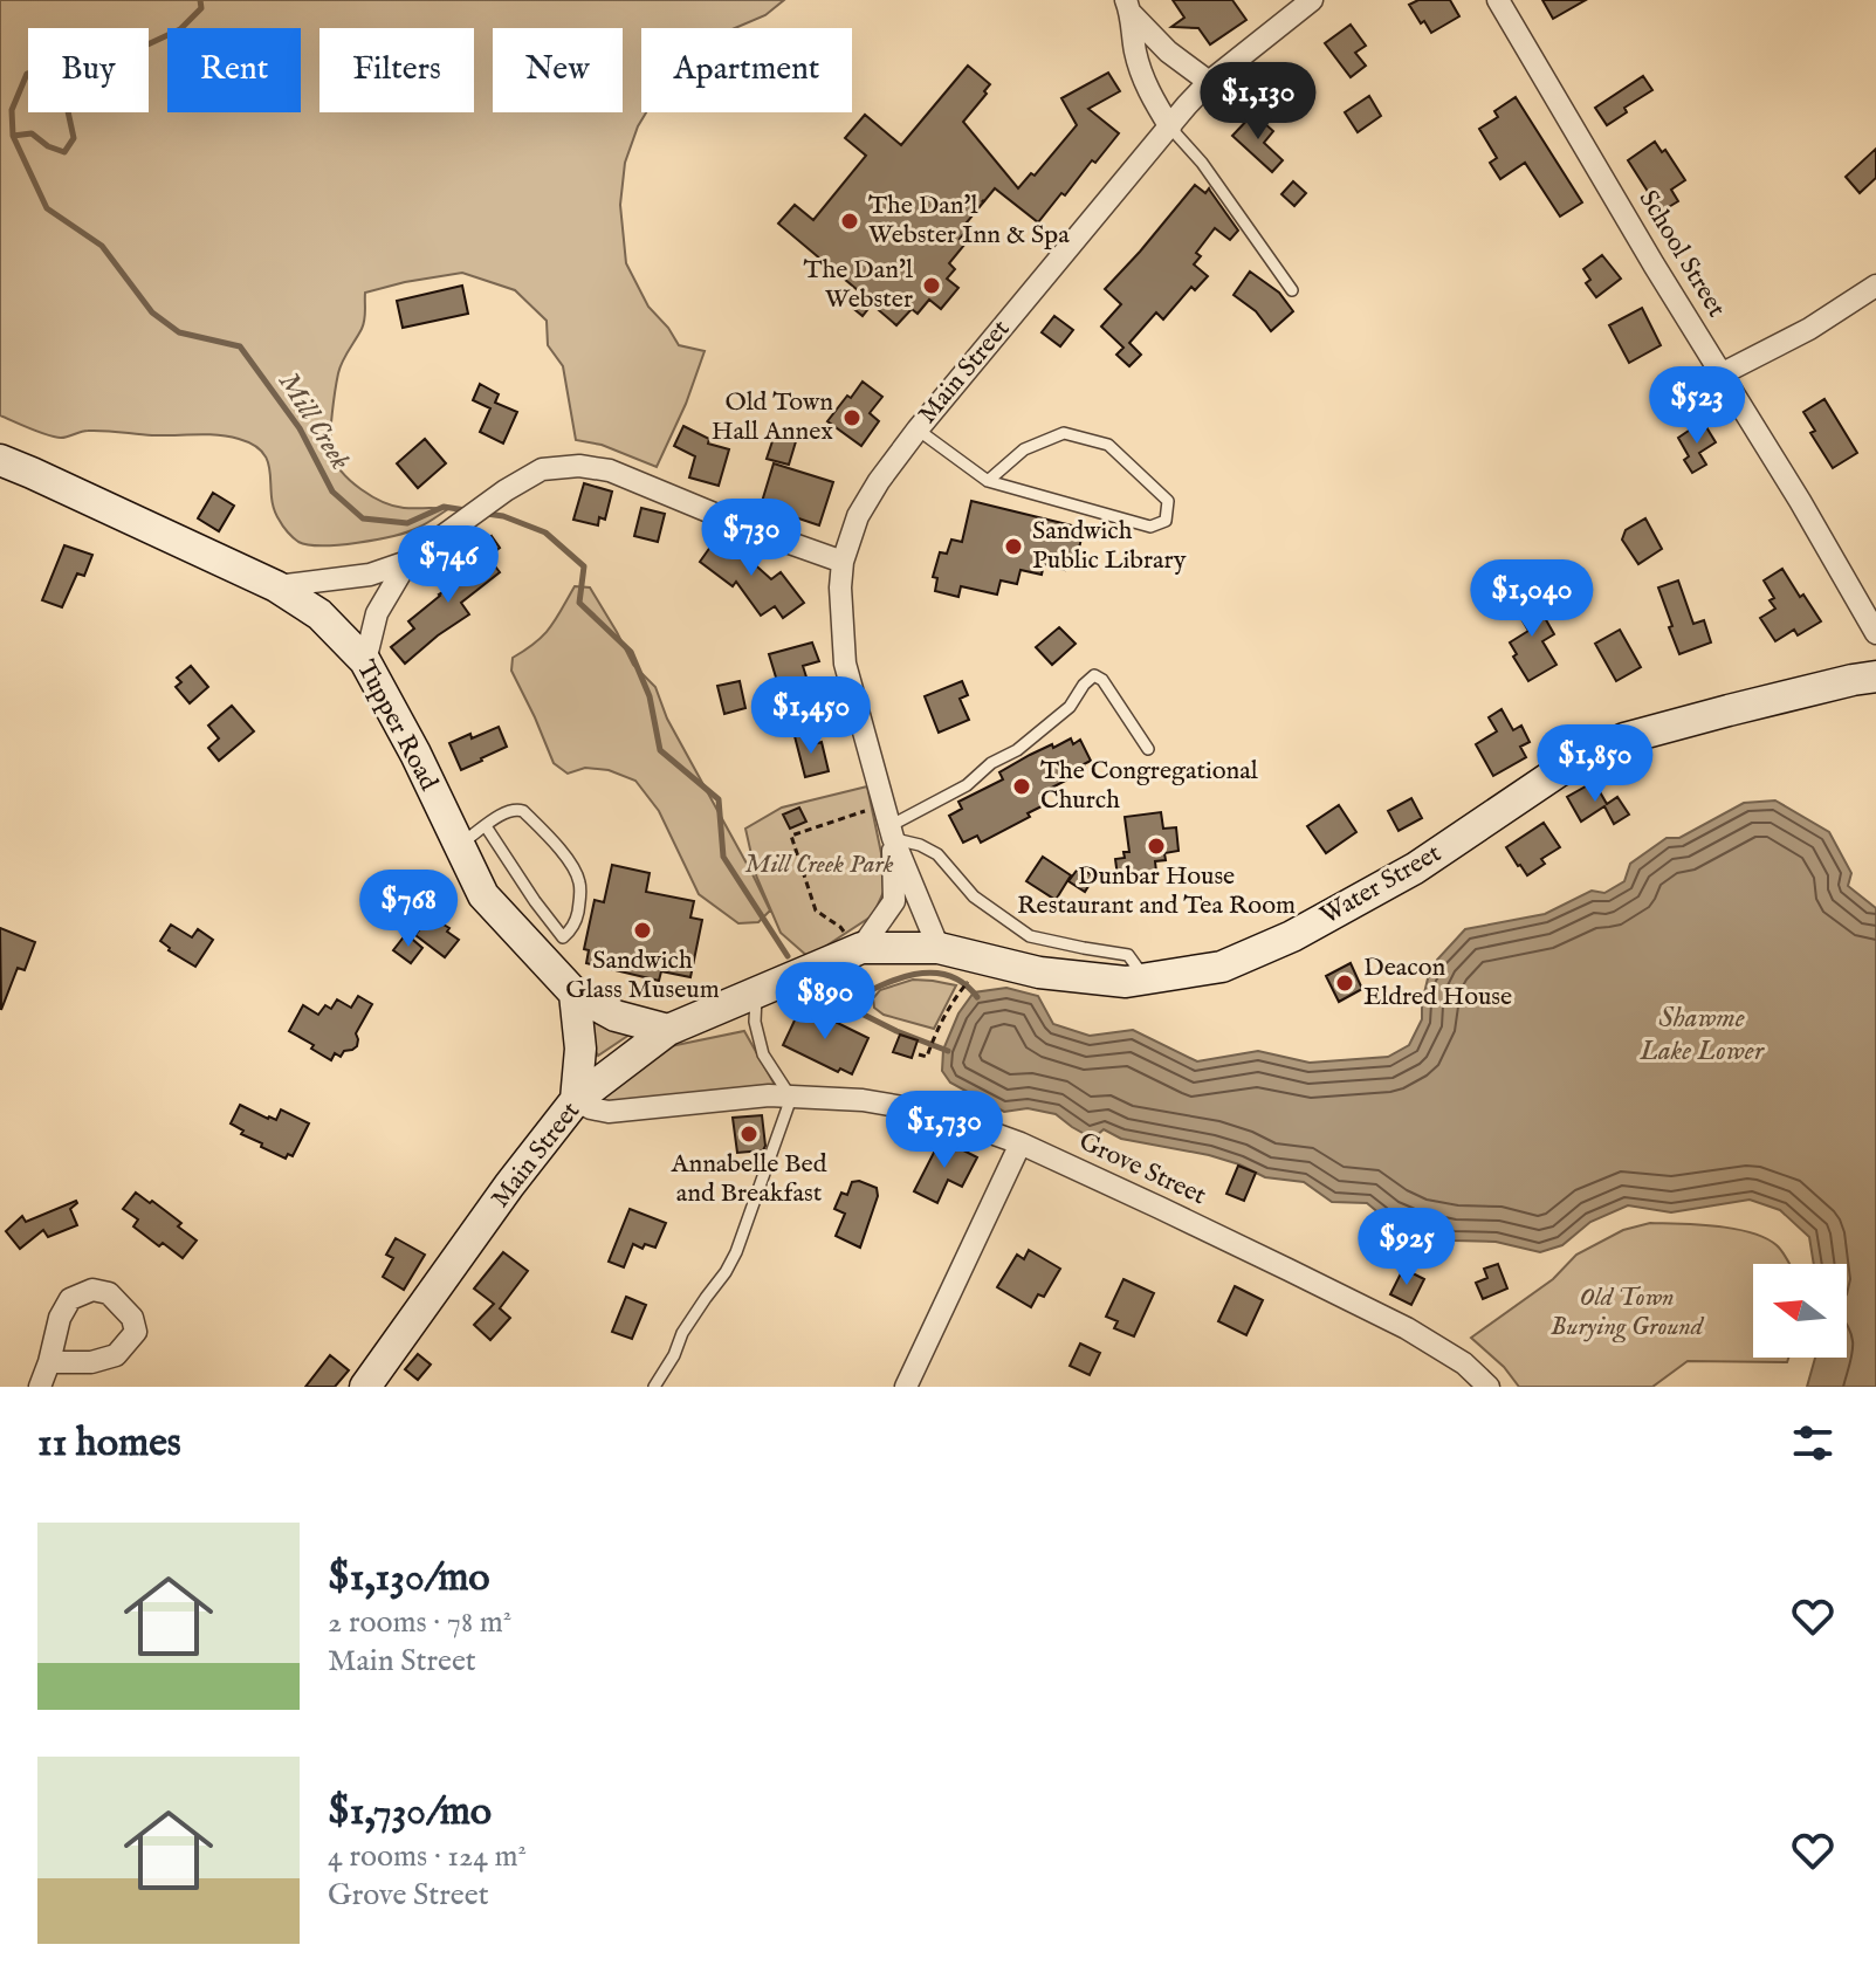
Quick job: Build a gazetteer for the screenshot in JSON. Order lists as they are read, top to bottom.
{
  "streets": {
    "main road": ["Main Street", "Tupper Road", "Water Street"],
    "street": ["School Street", "Grove Street"]
  },
  "crossings": [
    ["Main Street", "Tupper Road"],
    ["Main Street", "Water Street"],
    ["Main Street", "Grove Street"]
  ],
  "water": ["Mill Creek", "Shawme Lake Lower"],
  "parks": ["Mill Creek Park", "Old Town Burying Ground"],
  "places": [
    "The Dan'l Webster Inn & Spa",
    "The Dan'l Webster",
    "Old Town Hall Annex",
    "Sandwich Public Library",
    "The Congregational Church",
    "Dunbar House Restaurant and Tea Room",
    "Sandwich Glass Museum",
    "Deacon Eldred House",
    "Annabelle Bed and Breakfast"
  ],
  "north": "left",
  "page": {
    "chip": [
      "Buy",
      "Rent",
      "Filters",
      "New",
      "Apartment"
    ],
    "price": [
      "$1,130",
      "$523",
      "$730",
      "$746",
      "$1,040",
      "$1,450",
      "$1,850",
      "$768",
      "$890",
      "$1,730",
      "$925"
    ],
    "heading": "11 homes",
    "list": [
      {
        "name": "$1,130/mo",
        "note": "2 rooms · 78 m² · Main Street"
      },
      {
        "name": "$1,730/mo",
        "note": "4 rooms · 124 m² · Grove Street"
      }
    ]
  }
}
